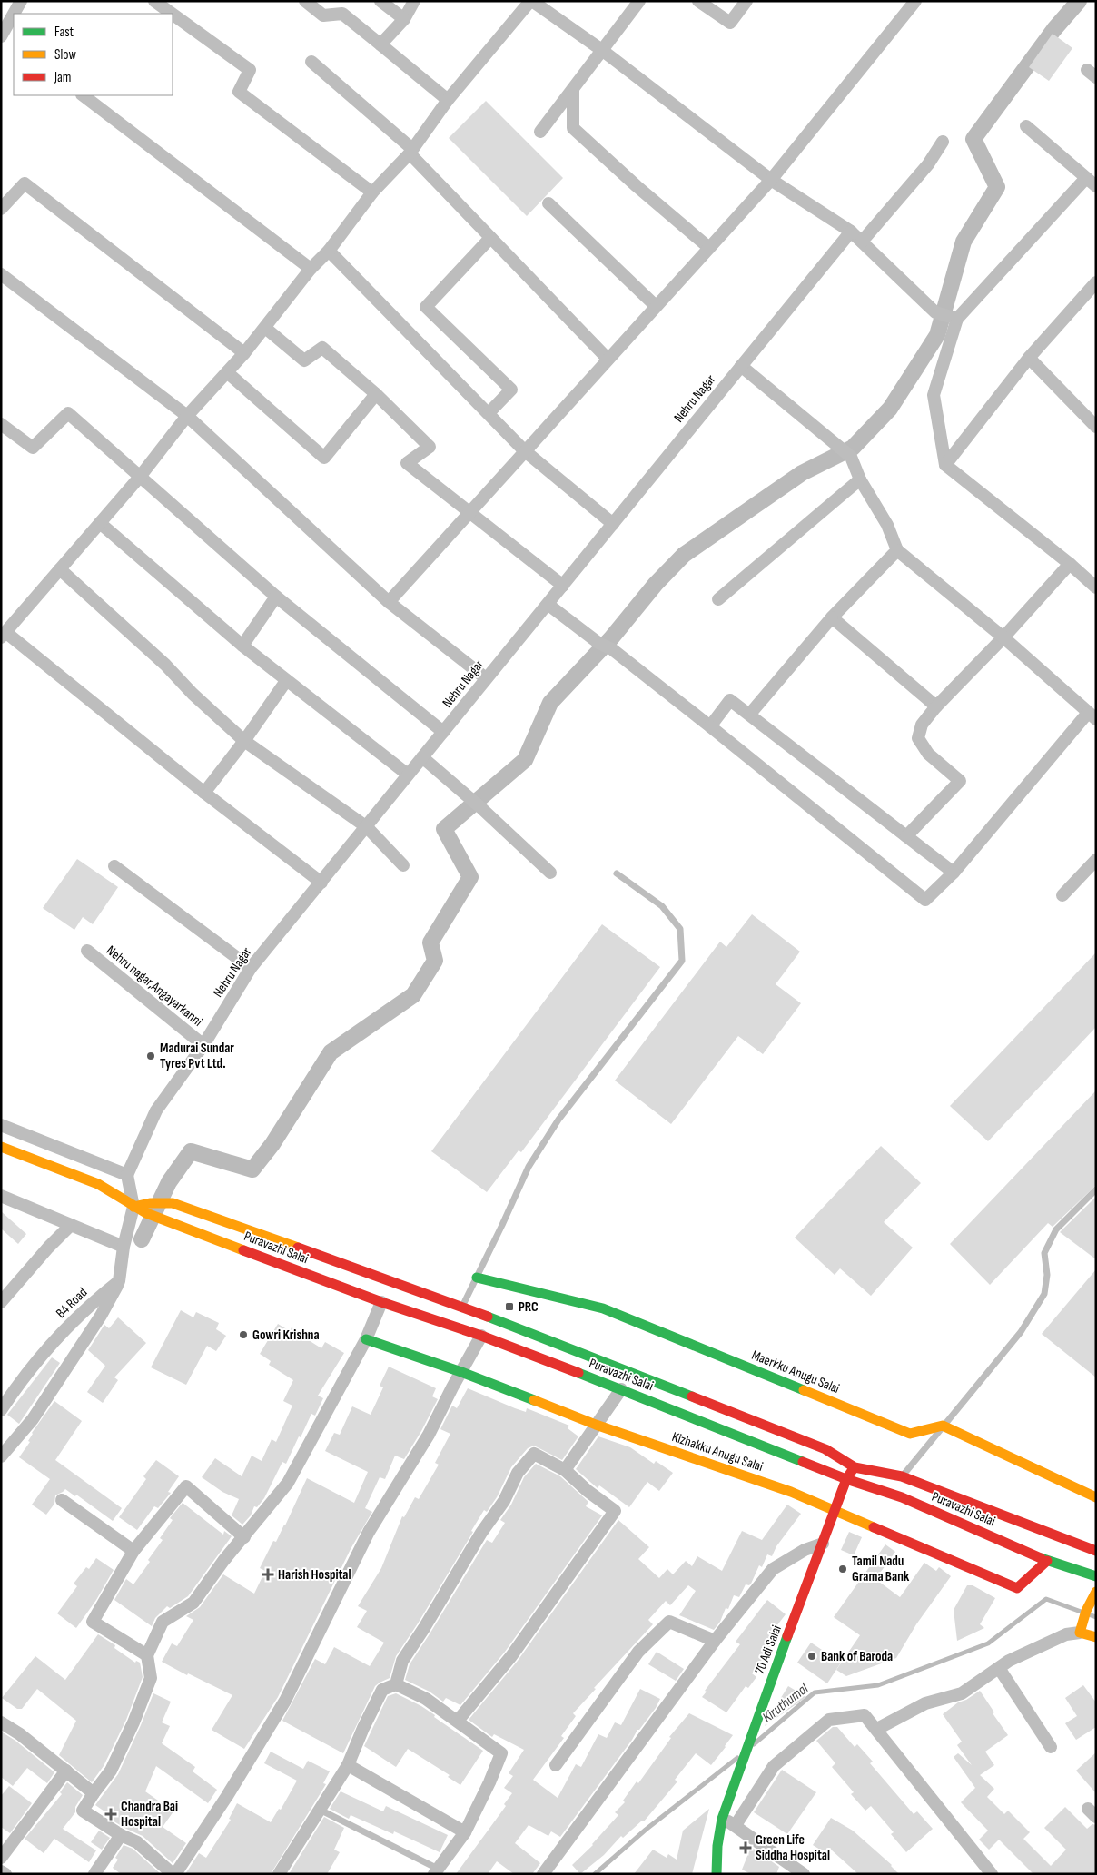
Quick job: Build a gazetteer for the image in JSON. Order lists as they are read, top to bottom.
{
  "streets": {
    "main road": [
      "Puravazhi Salai",
      "Maerkku Anugu Salai",
      "Kizhakku Anugu Salai",
      "70 Adi Salai"
    ],
    "street": ["Nehru Nagar", "Nehru nagar,Angayarkanni", "B4 Road"]
  },
  "crossings": [
    ["Nehru Nagar", "Nehru nagar,Angayarkanni"],
    ["Puravazhi Salai", "Kizhakku Anugu Salai"],
    ["Puravazhi Salai", "70 Adi Salai"],
    ["Kizhakku Anugu Salai", "70 Adi Salai"]
  ],
  "water": ["Kiruthumal"],
  "places": {
    "other": [
      "Madurai Sundar Tyres Pvt Ltd.",
      "Gowri Krishna",
      "Tamil Nadu Grama Bank",
      "Bank of Baroda"
    ],
    "transit": ["PRC"],
    "health": ["Harish Hospital", "Chandra Bai Hospital", "Green Life Siddha Hospital"]
  },
  "legend": ["Fast", "Slow", "Jam"]
}
